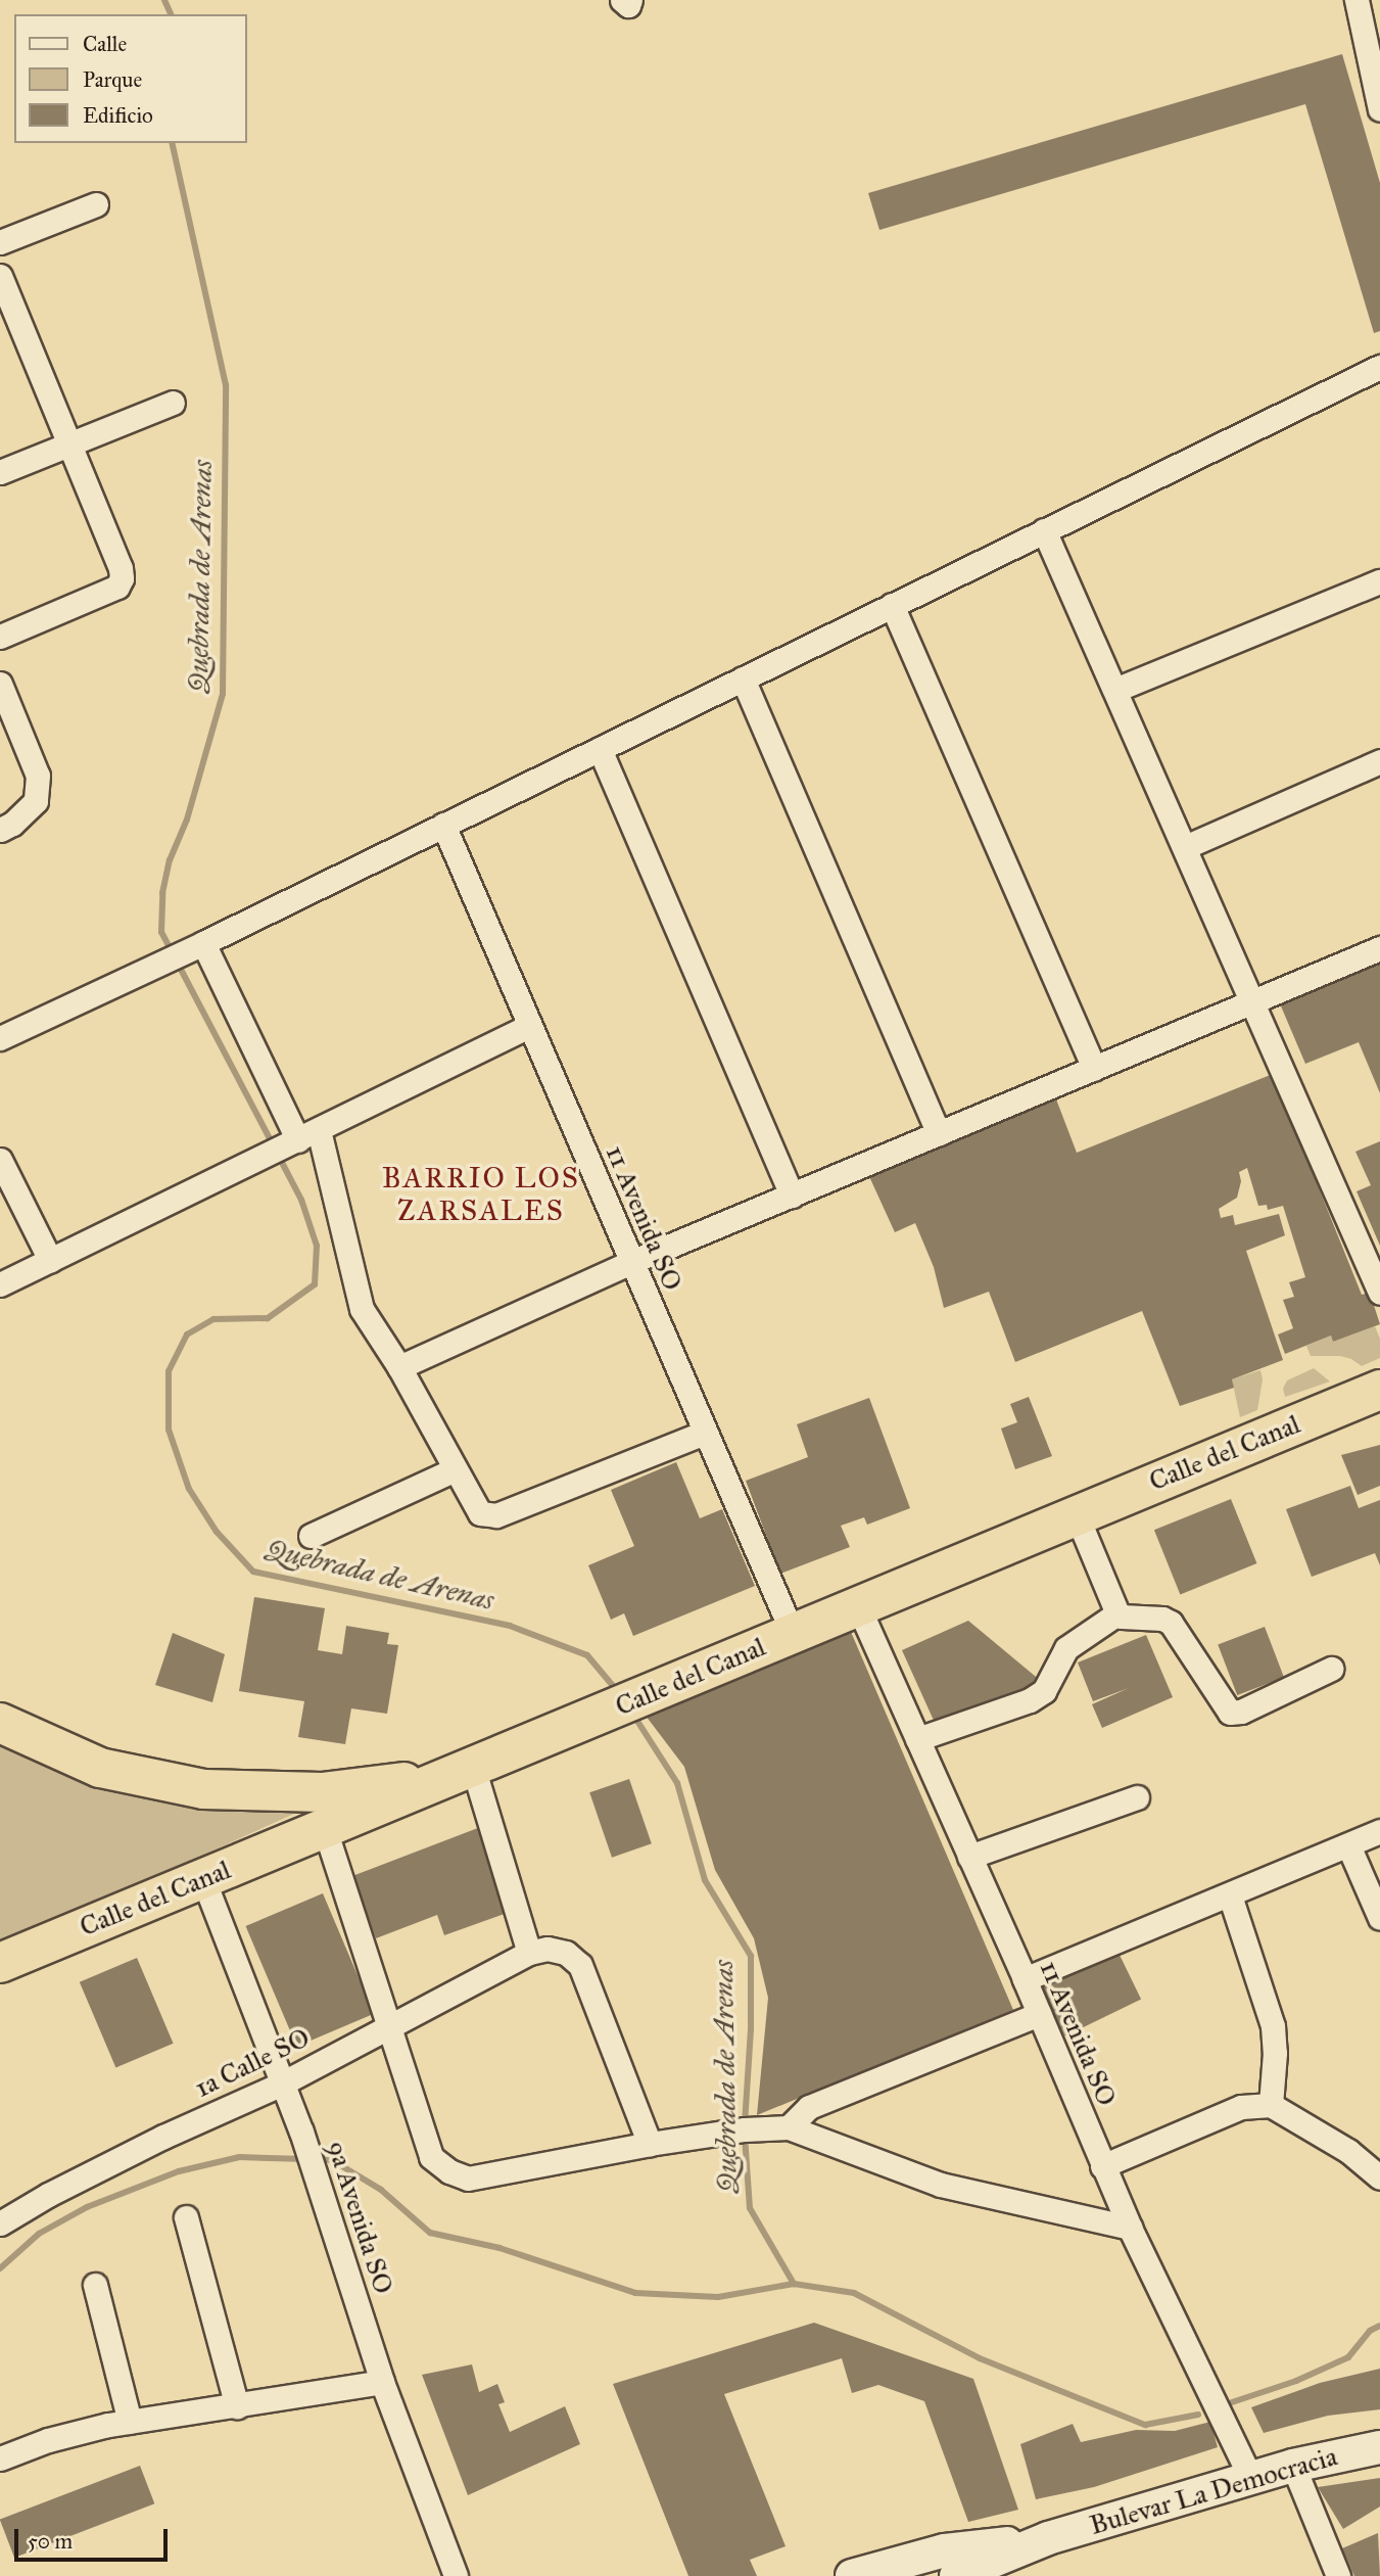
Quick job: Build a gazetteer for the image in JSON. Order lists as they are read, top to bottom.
{
  "streets": {
    "highway": ["Calle del Canal"],
    "main road": ["Bulevar La Democracia"],
    "street": ["11 Avenida SO", "1a Calle SO", "9a Avenida SO"]
  },
  "crossings": [
    ["11 Avenida SO", "Calle del Canal"],
    ["11 Avenida SO", "Bulevar La Democracia"],
    ["Calle del Canal", "9a Avenida SO"],
    ["1a Calle SO", "9a Avenida SO"]
  ],
  "districts": ["BARRIO LOS ZARSALES"],
  "water": ["Quebrada de Arenas"],
  "legend": ["Calle", "Parque", "Edificio"],
  "scale_bar": "50 m"
}
